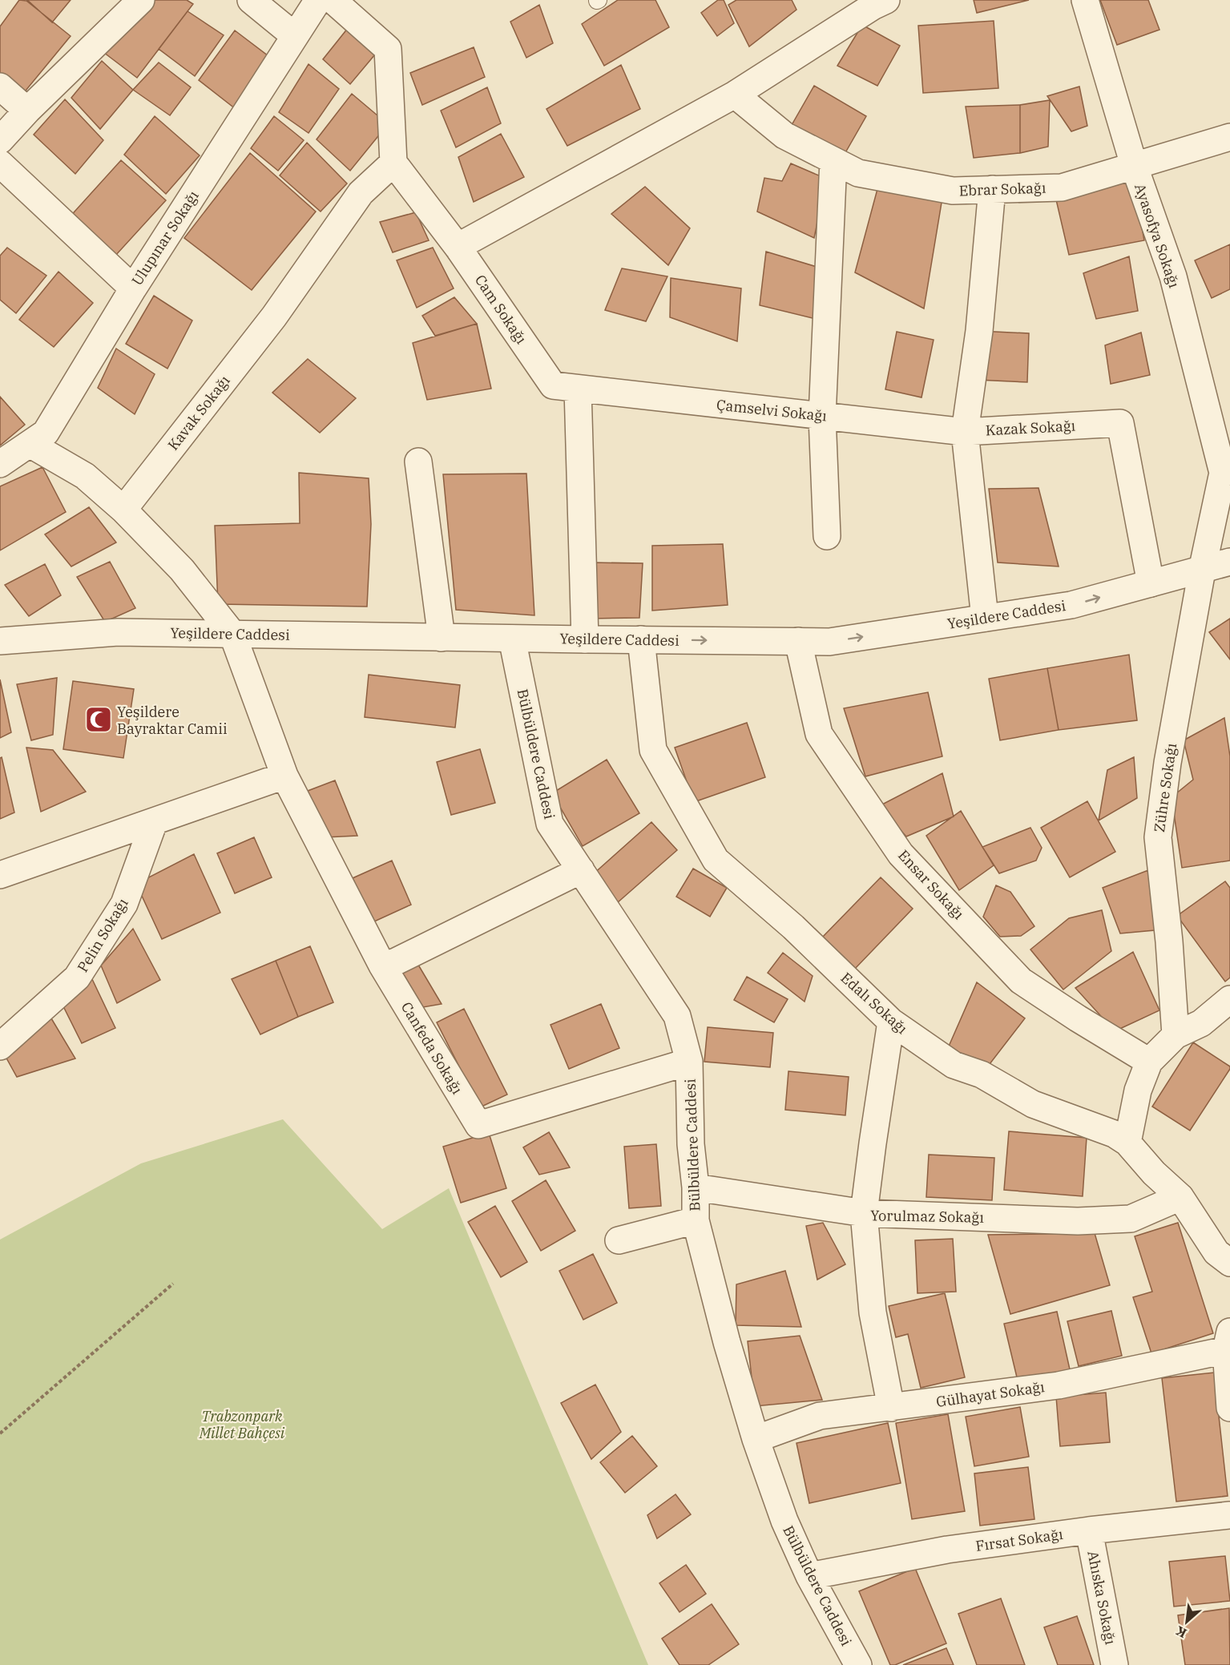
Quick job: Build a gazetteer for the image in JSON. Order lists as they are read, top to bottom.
{
  "streets": {
    "street": [
      "Ebrar Sokağı",
      "Ayasofya Sokağı",
      "Ulupınar Sokağı",
      "Cam Sokağı",
      "Çamselvi Sokağı",
      "Kavak Sokağı",
      "Kazak Sokağı",
      "Yeşildere Caddesi",
      "Bülbüldere Caddesi",
      "Zühre Sokağı",
      "Ensar Sokağı",
      "Pelin Sokağı",
      "Edalı Sokağı",
      "Canfeda Sokağı",
      "Yorulmaz Sokağı",
      "Gülhayat Sokağı",
      "Fırsat Sokağı",
      "Ahıska Sokağı"
    ]
  },
  "crossings": [
    ["Ebrar Sokağı", "Ayasofya Sokağı"],
    ["Ayasofya Sokağı", "Zühre Sokağı"],
    ["Cam Sokağı", "Çamselvi Sokağı"],
    ["Cam Sokağı", "Kavak Sokağı"],
    ["Çamselvi Sokağı", "Kazak Sokağı"],
    ["Kazak Sokağı", "Yeşildere Caddesi"],
    ["Yeşildere Caddesi", "Bülbüldere Caddesi"],
    ["Yeşildere Caddesi", "Zühre Sokağı"],
    ["Yeşildere Caddesi", "Ensar Sokağı"],
    ["Yeşildere Caddesi", "Edalı Sokağı"],
    ["Yeşildere Caddesi", "Canfeda Sokağı"],
    ["Bülbüldere Caddesi", "Canfeda Sokağı"],
    ["Bülbüldere Caddesi", "Gülhayat Sokağı"],
    ["Bülbüldere Caddesi", "Fırsat Sokağı"],
    ["Edalı Sokağı", "Yorulmaz Sokağı"],
    ["Yorulmaz Sokağı", "Gülhayat Sokağı"],
    ["Fırsat Sokağı", "Ahıska Sokağı"]
  ],
  "one_way": ["Yeşildere Caddesi"],
  "parks": ["Trabzonpark Millet Bahçesi"],
  "places": {
    "mosque": ["Yeşildere Bayraktar Camii"]
  },
  "north": "bottom left"
}
